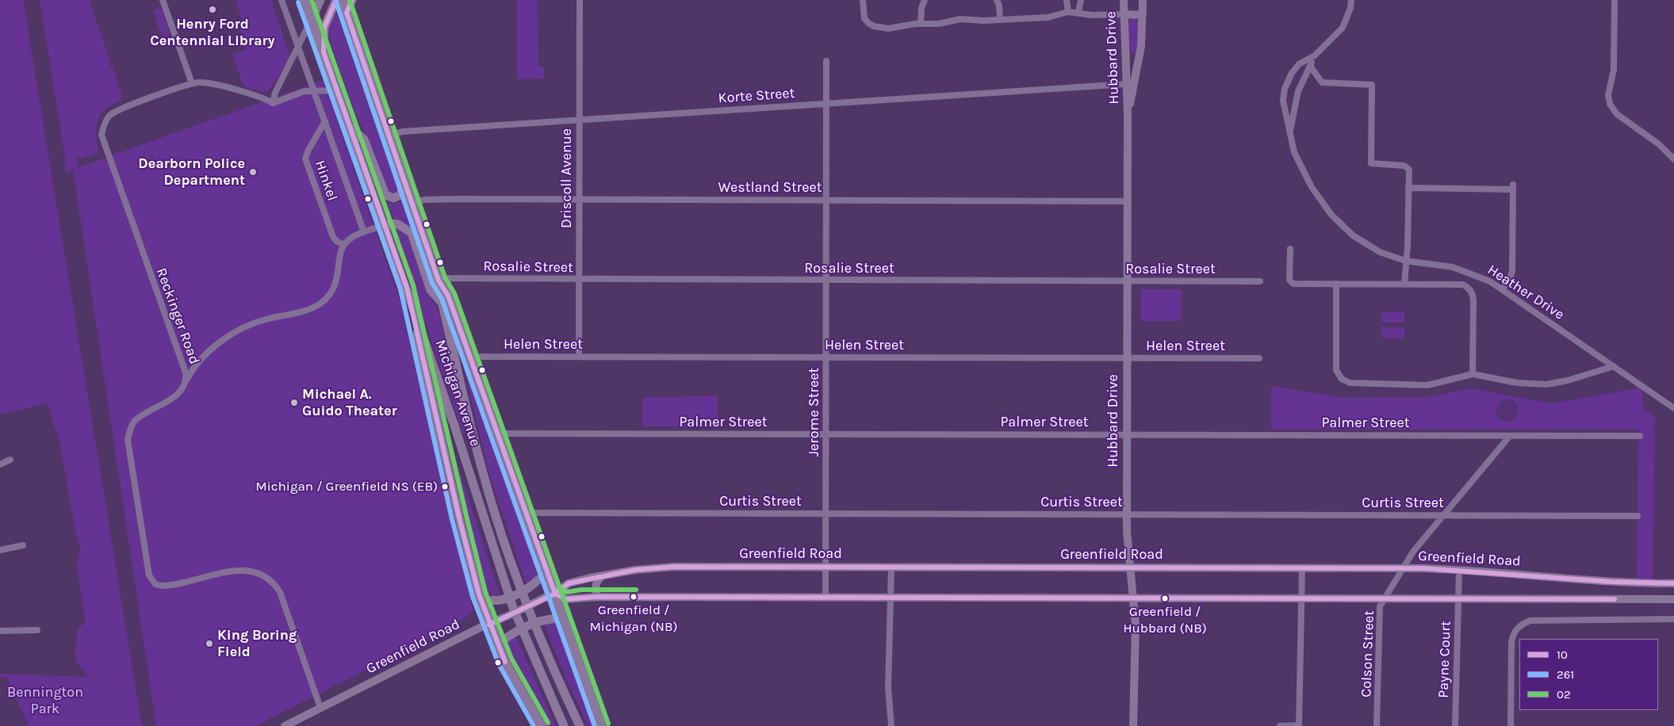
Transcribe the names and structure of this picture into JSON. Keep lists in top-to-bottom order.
{
  "streets": {
    "main road": ["Hubbard Drive", "Michigan Avenue", "Greenfield Road"],
    "street": [
      "Korte Street",
      "Driscoll Avenue",
      "Hinkel",
      "Westland Street",
      "Rosalie Street",
      "Heather Drive",
      "Reckinger Road",
      "Helen Street",
      "Jerome Street",
      "Palmer Street",
      "Curtis Street",
      "Colson Street",
      "Payne Court"
    ]
  },
  "crossings": [
    ["Hubbard Drive", "Korte Street"],
    ["Hubbard Drive", "Westland Street"],
    ["Hubbard Drive", "Rosalie Street"],
    ["Hubbard Drive", "Helen Street"],
    ["Hubbard Drive", "Palmer Street"],
    ["Hubbard Drive", "Curtis Street"],
    ["Hubbard Drive", "Greenfield Road"],
    ["Korte Street", "Driscoll Avenue"],
    ["Korte Street", "Michigan Avenue"],
    ["Korte Street", "Jerome Street"],
    ["Driscoll Avenue", "Westland Street"],
    ["Driscoll Avenue", "Rosalie Street"],
    ["Driscoll Avenue", "Helen Street"],
    ["Westland Street", "Michigan Avenue"],
    ["Westland Street", "Jerome Street"],
    ["Rosalie Street", "Michigan Avenue"],
    ["Rosalie Street", "Jerome Street"],
    ["Reckinger Road", "Greenfield Road"],
    ["Helen Street", "Jerome Street"],
    ["Jerome Street", "Palmer Street"],
    ["Jerome Street", "Curtis Street"],
    ["Jerome Street", "Greenfield Road"],
    ["Palmer Street", "Colson Street"],
    ["Curtis Street", "Colson Street"],
    ["Greenfield Road", "Colson Street"],
    ["Greenfield Road", "Payne Court"]
  ],
  "parks": ["Bennington Park"],
  "places": [
    "Henry Ford Centennial Library",
    "Dearborn Police Department",
    "Michael A. Guido Theater",
    "Michigan / Greenfield NS (EB)",
    "Greenfield / Michigan (NB)",
    "Greenfield / Hubbard (NB)",
    "King Boring Field"
  ],
  "lines": ["transit line 10", "transit line 02", "transit line 261"],
  "legend": ["10", "261", "02"]
}
